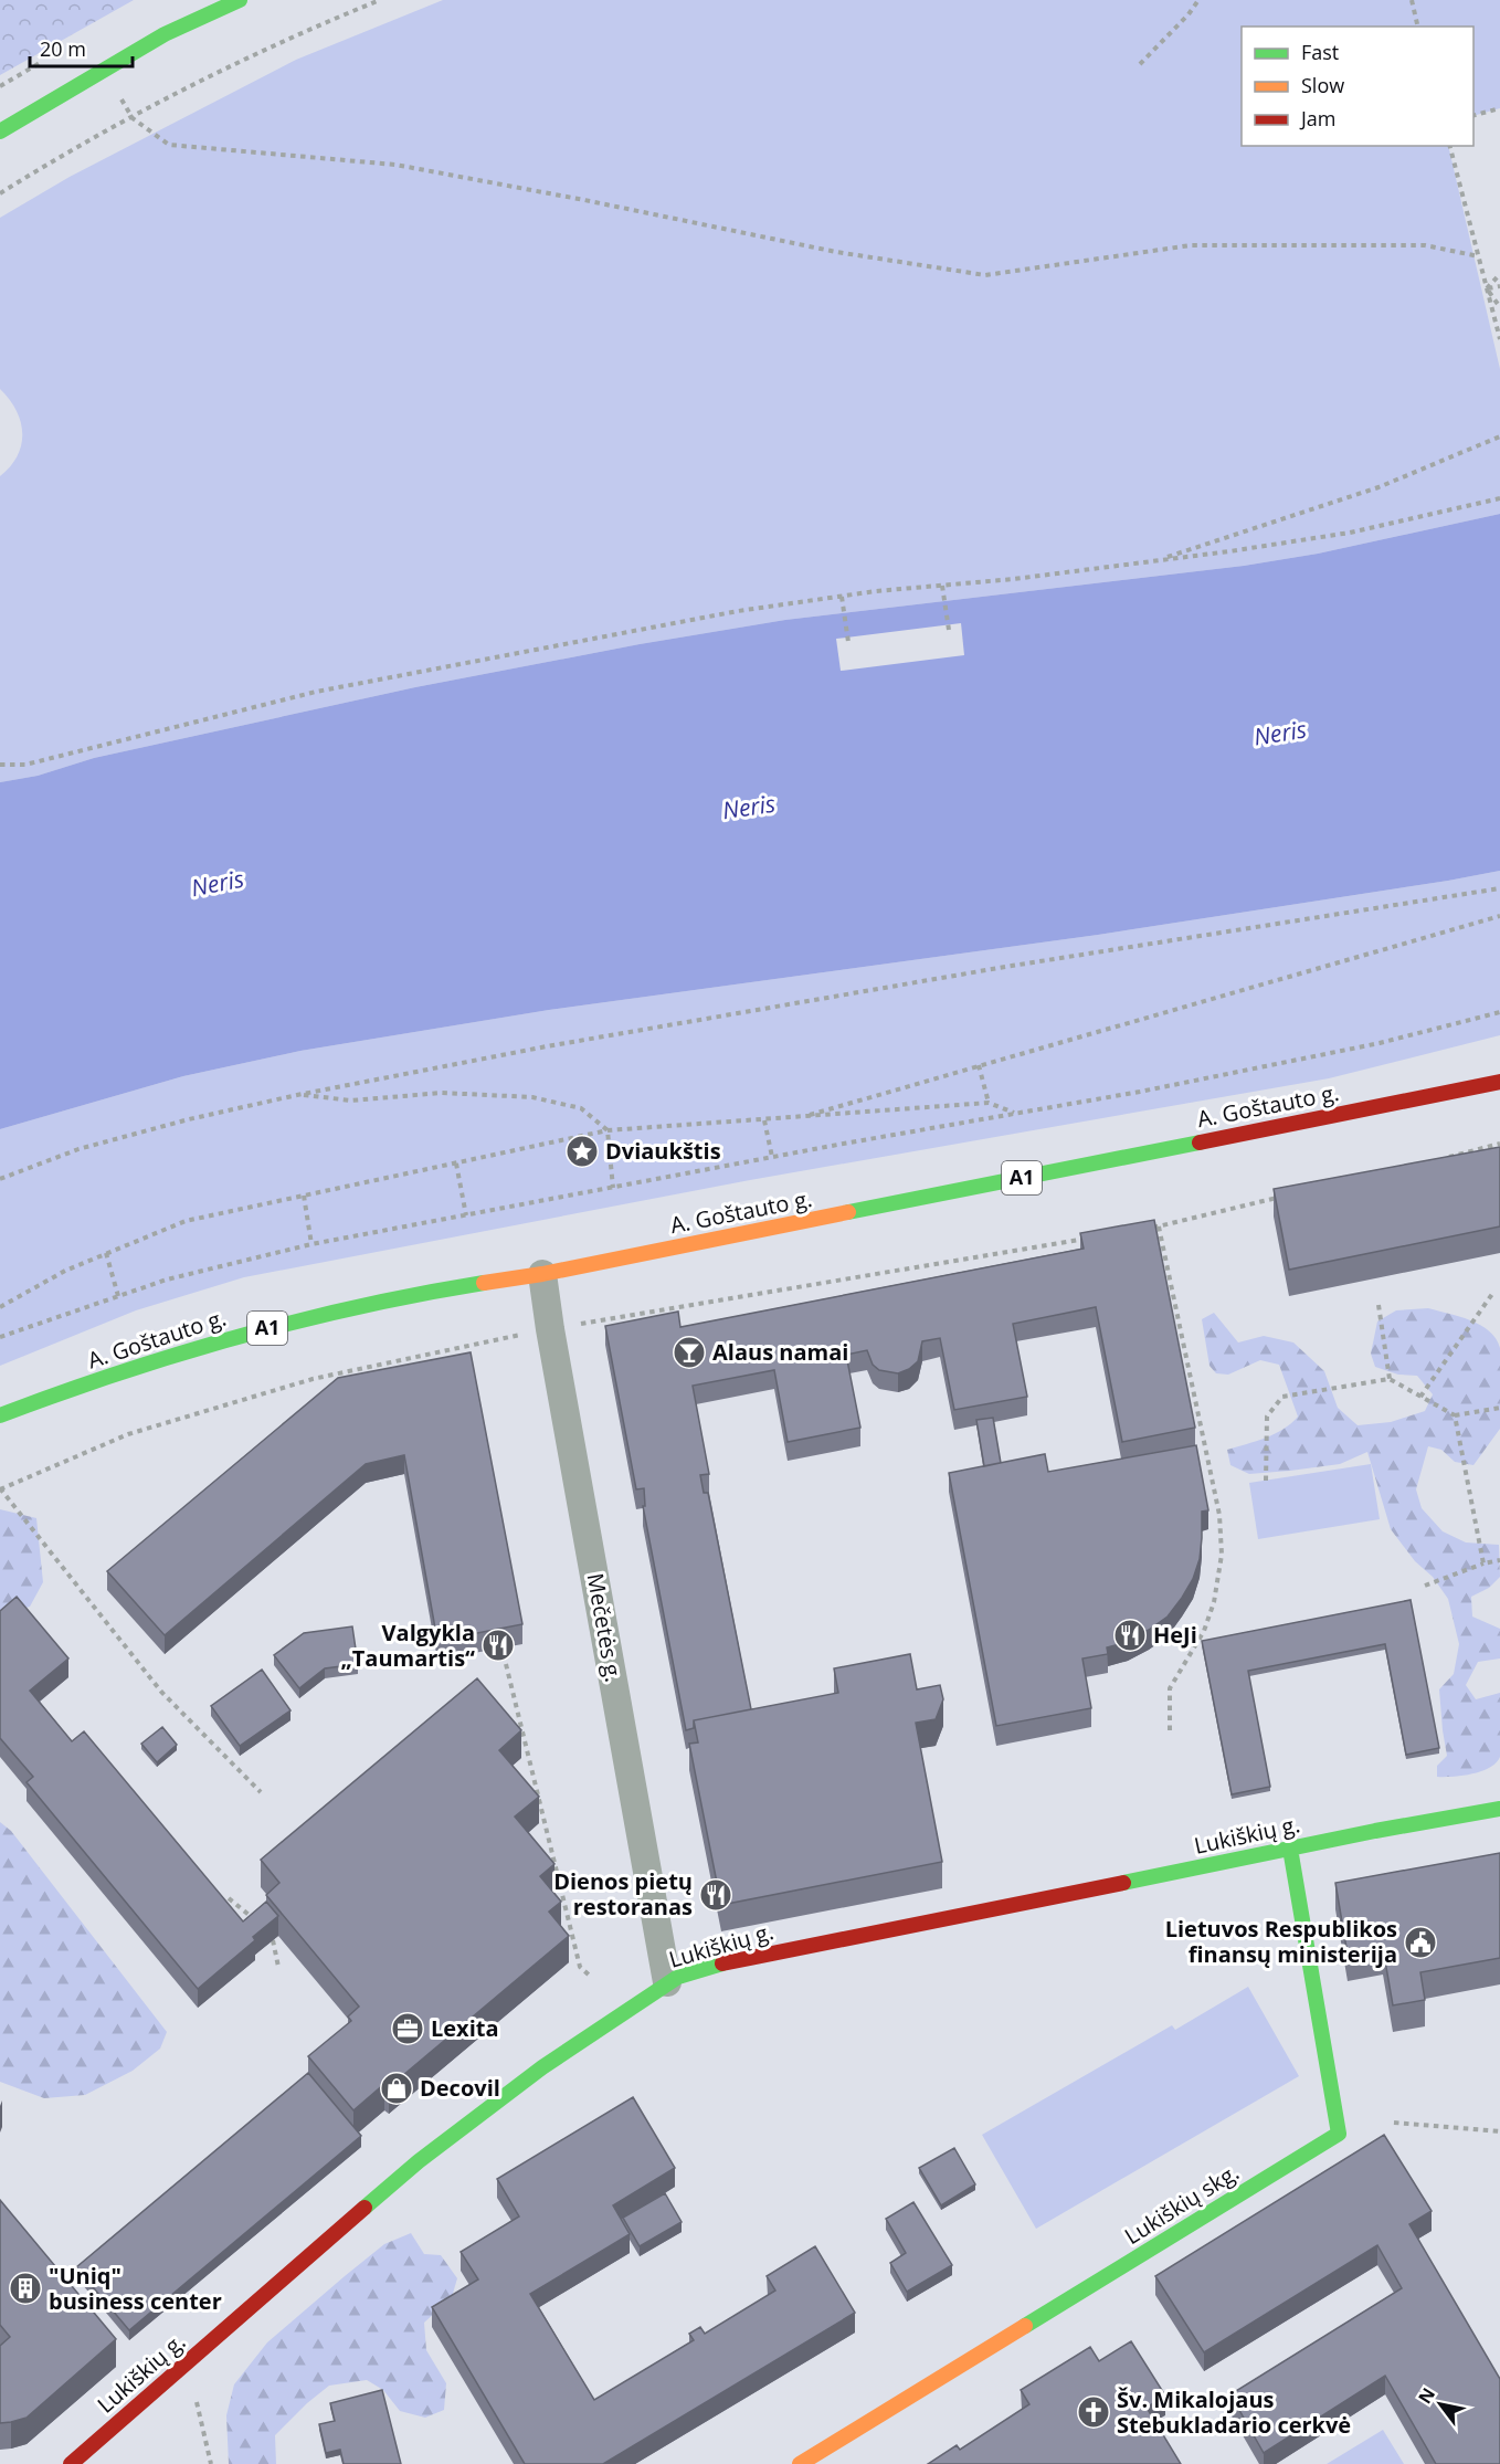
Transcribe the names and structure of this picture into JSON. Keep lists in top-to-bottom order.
{
  "streets": {
    "street": [
      "A. Goštauto g.",
      "A1",
      "Mečetės g.",
      "Lukiškių g.",
      "Lukiškių skg."
    ]
  },
  "crossings": [
    ["A. Goštauto g.", "Mečetės g."],
    ["Mečetės g.", "Lukiškių g."],
    ["Lukiškių g.", "Lukiškių skg."]
  ],
  "water": ["Neris"],
  "places": {
    "place": ["Dviaukštis"],
    "bar": ["Alaus namai"],
    "restaurant": ["HeJi", "Valgykla „Taumartis“", "Dienos pietų restoranas"],
    "public building": ["Lietuvos Respublikos finansų ministerija"],
    "office": ["Lexita"],
    "shop": ["Decovil"],
    "building": ["\"Uniq\" business center"],
    "church": ["Šv. Mikalojaus Stebukladario cerkvė"]
  },
  "legend": ["Fast", "Slow", "Jam"],
  "scale_bar": "20 m",
  "north": "top left"
}
